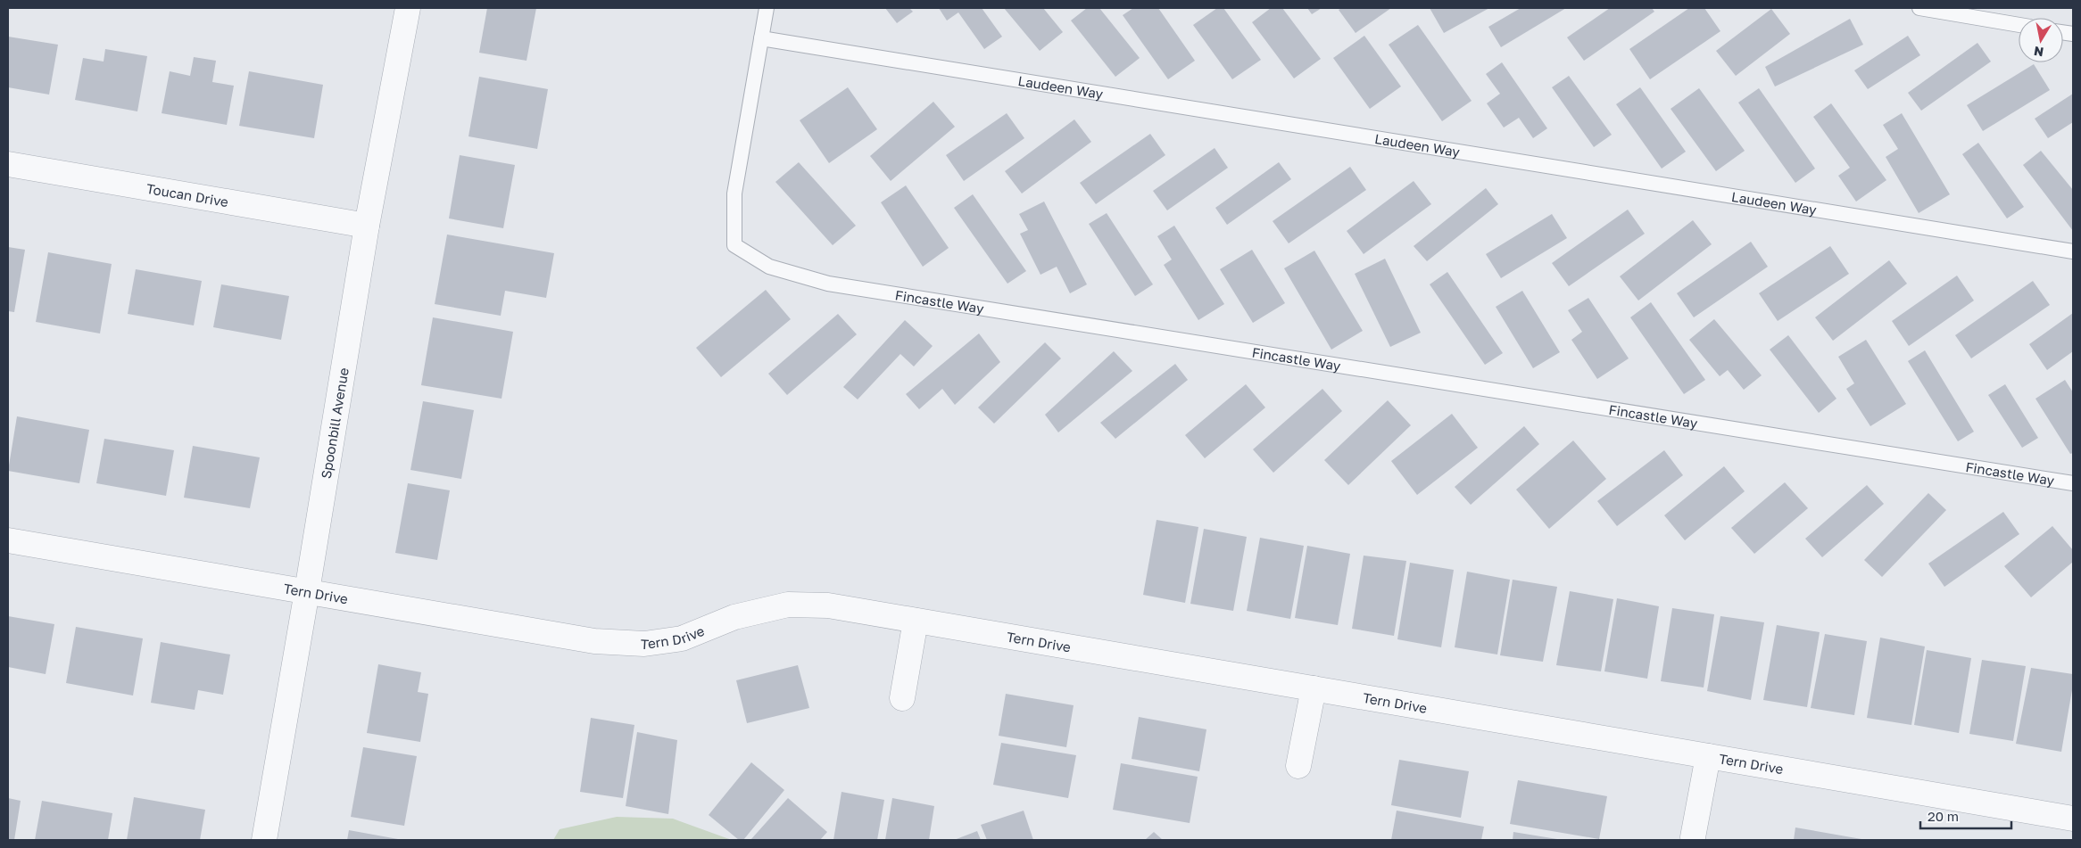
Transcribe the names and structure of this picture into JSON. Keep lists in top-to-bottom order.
{
  "streets": {
    "street": ["Toucan Drive", "Spoonbill Avenue", "Tern Drive"],
    "lane": ["Laudeen Way", "Fincastle Way"]
  },
  "crossings": [
    ["Laudeen Way", "Fincastle Way"],
    ["Toucan Drive", "Spoonbill Avenue"],
    ["Spoonbill Avenue", "Tern Drive"]
  ],
  "scale_bar": "20 m",
  "north": "bottom"
}
